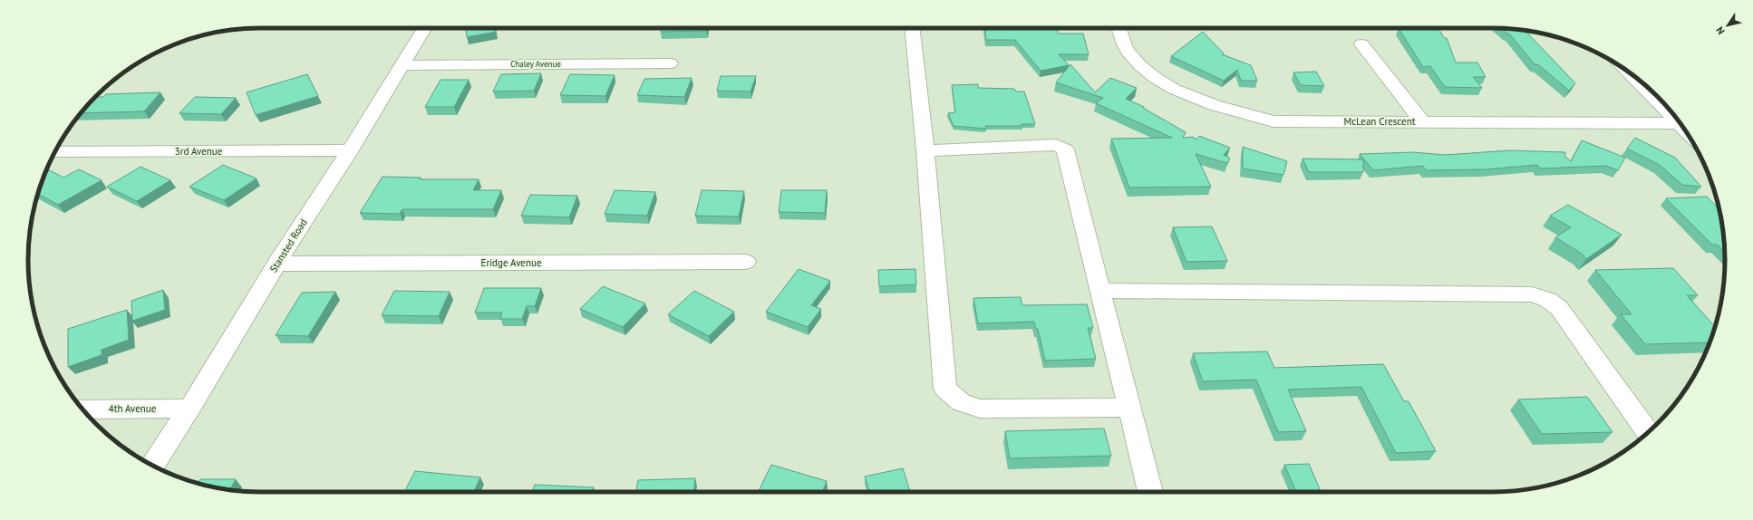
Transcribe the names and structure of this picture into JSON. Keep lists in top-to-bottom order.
{
  "streets": {
    "street": [
      "Chaley Avenue",
      "McLean Crescent",
      "3rd Avenue",
      "Stansted Road",
      "Eridge Avenue",
      "4th Avenue"
    ]
  },
  "crossings": [
    ["Chaley Avenue", "Stansted Road"],
    ["3rd Avenue", "Stansted Road"],
    ["Stansted Road", "Eridge Avenue"],
    ["Stansted Road", "4th Avenue"]
  ],
  "north": "bottom left"
}
